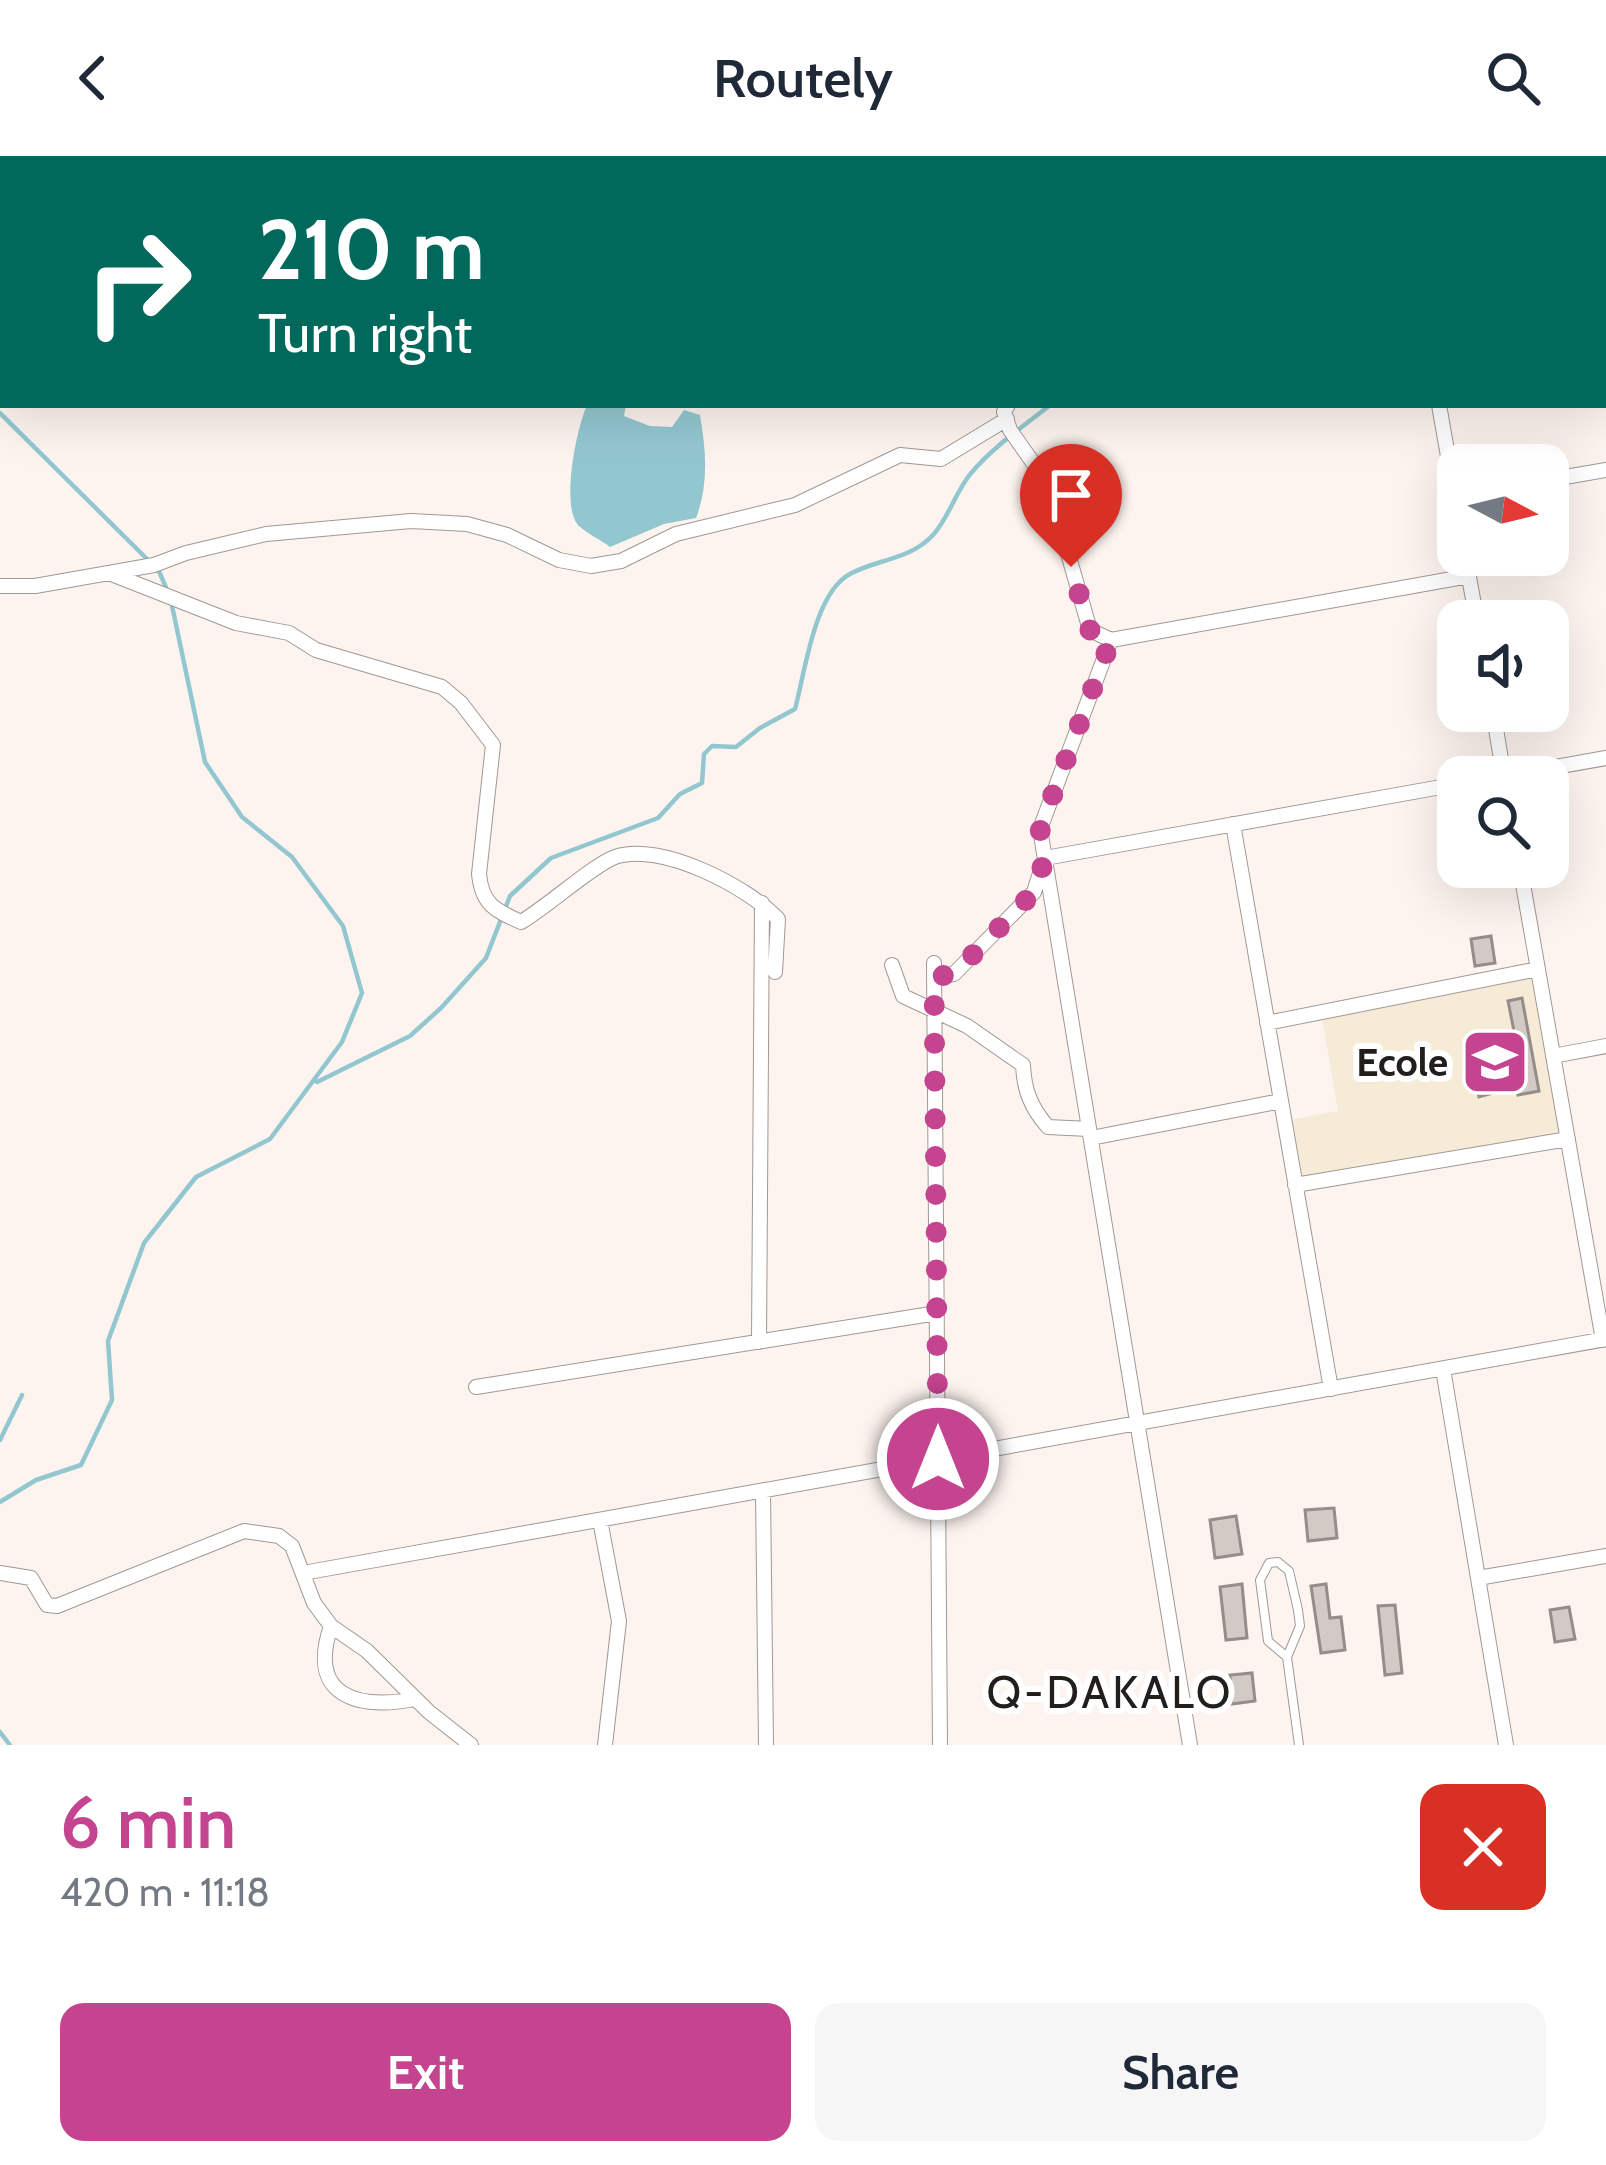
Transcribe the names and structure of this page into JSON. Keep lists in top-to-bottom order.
{
  "districts": ["Q-DAKALO"],
  "places": {
    "school or university": ["Ecole"]
  },
  "north": "right",
  "page": {
    "header": "Routely",
    "turn": ["210 m", "Turn right"],
    "heading": ["6 min", "420 m · 11:18"],
    "buttons": ["Exit", "Share"]
  }
}
